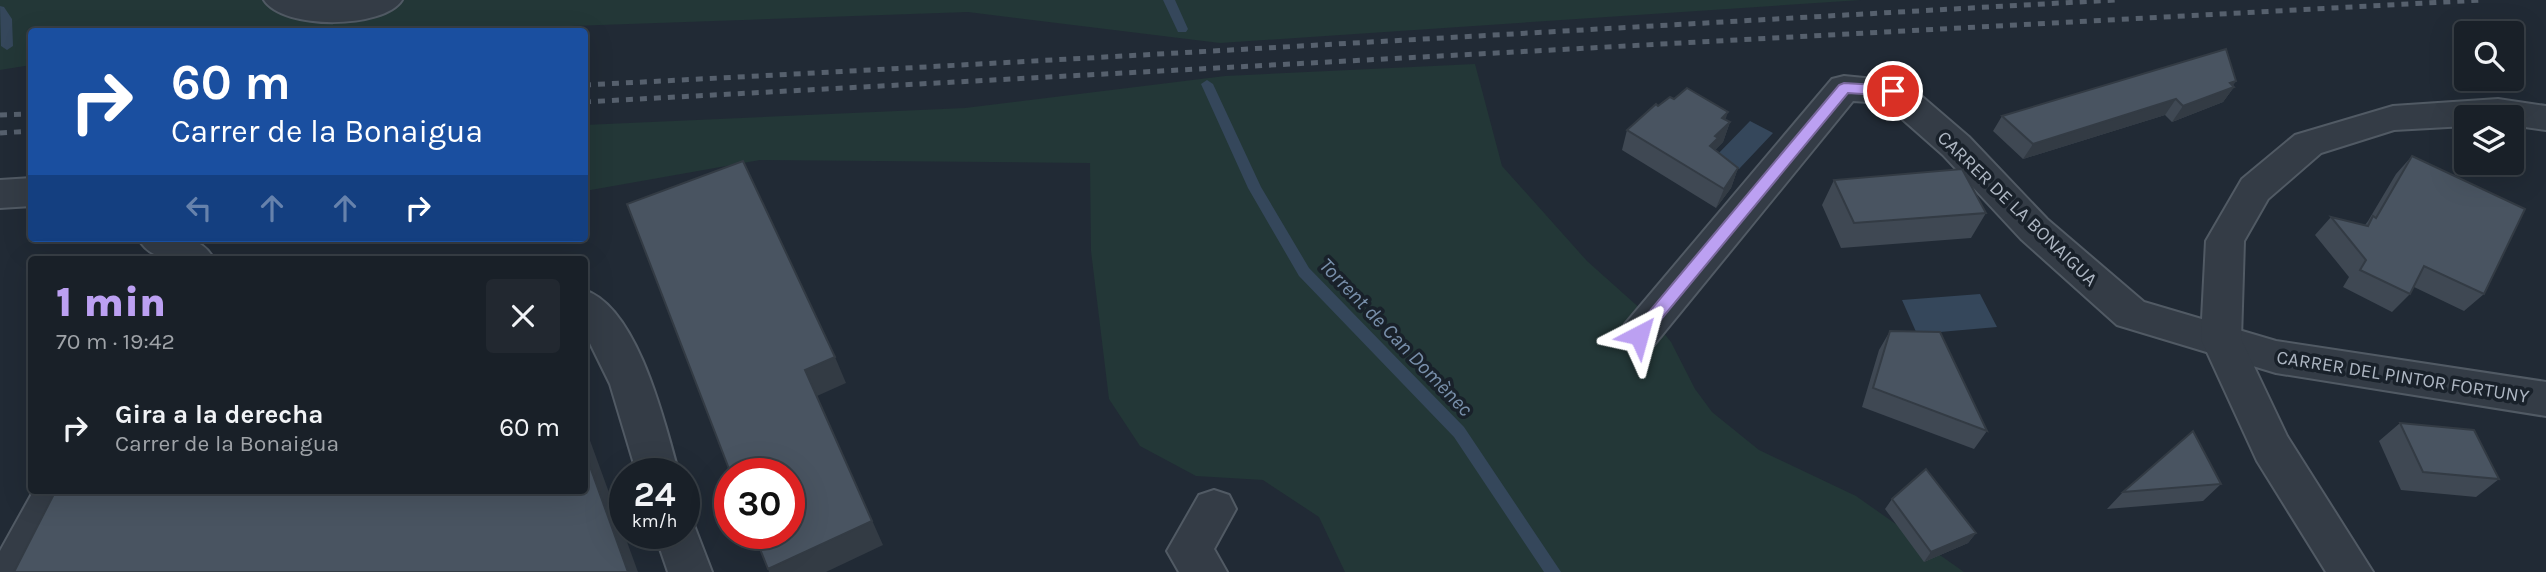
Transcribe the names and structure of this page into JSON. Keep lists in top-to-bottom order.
{
  "streets": {
    "street": ["CARRER DE LA BONAIGUA", "CARRER DEL PINTOR FORTUNY"]
  },
  "crossings": [
    ["CARRER DE LA BONAIGUA", "CARRER DEL PINTOR FORTUNY"]
  ],
  "water": ["Torrent de Can Domènec"],
  "page": {
    "turn": ["60 m", "Carrer de la Bonaigua"],
    "heading": ["1 min", "70 m · 19:42"],
    "list": [
      {
        "name": "Gira a la derecha",
        "note": "Carrer de la Bonaigua",
        "value": "60 m"
      }
    ],
    "speed": "24 km/h",
    "limit": "30"
  }
}
